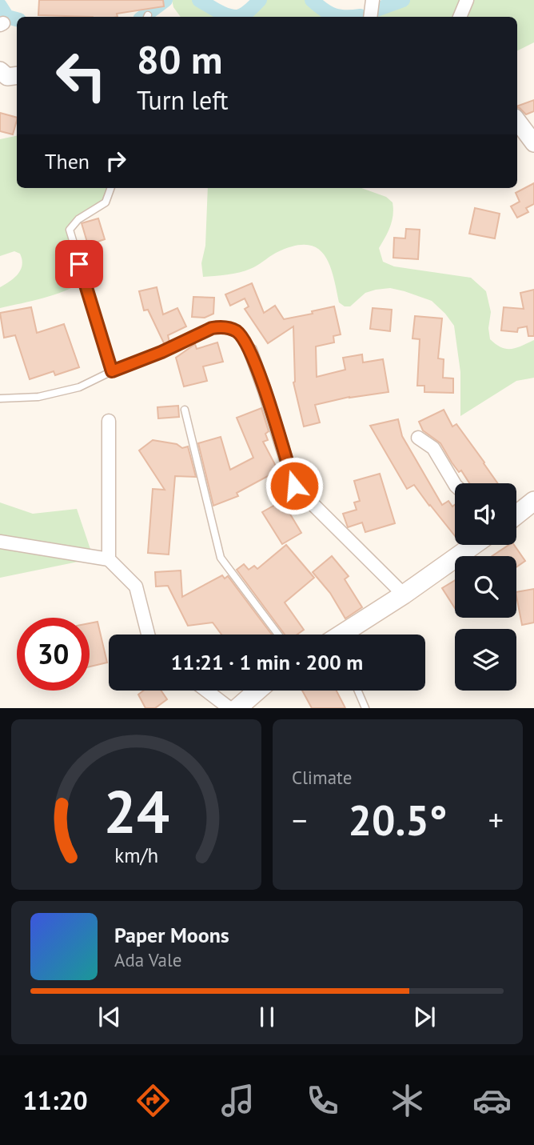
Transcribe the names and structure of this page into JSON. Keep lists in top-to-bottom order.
{
  "page": {
    "turn": ["80 m", "Turn left"],
    "then": "Then",
    "limit": "30",
    "trip": "11:21 · 1 min · 200 m",
    "tile": "Climate",
    "heat": ["−", "20.5°", "+"],
    "song": ["Paper Moons", "Ada Vale"],
    "tabs": "11:20",
    "gauge": ["24", "km/h"]
  }
}
